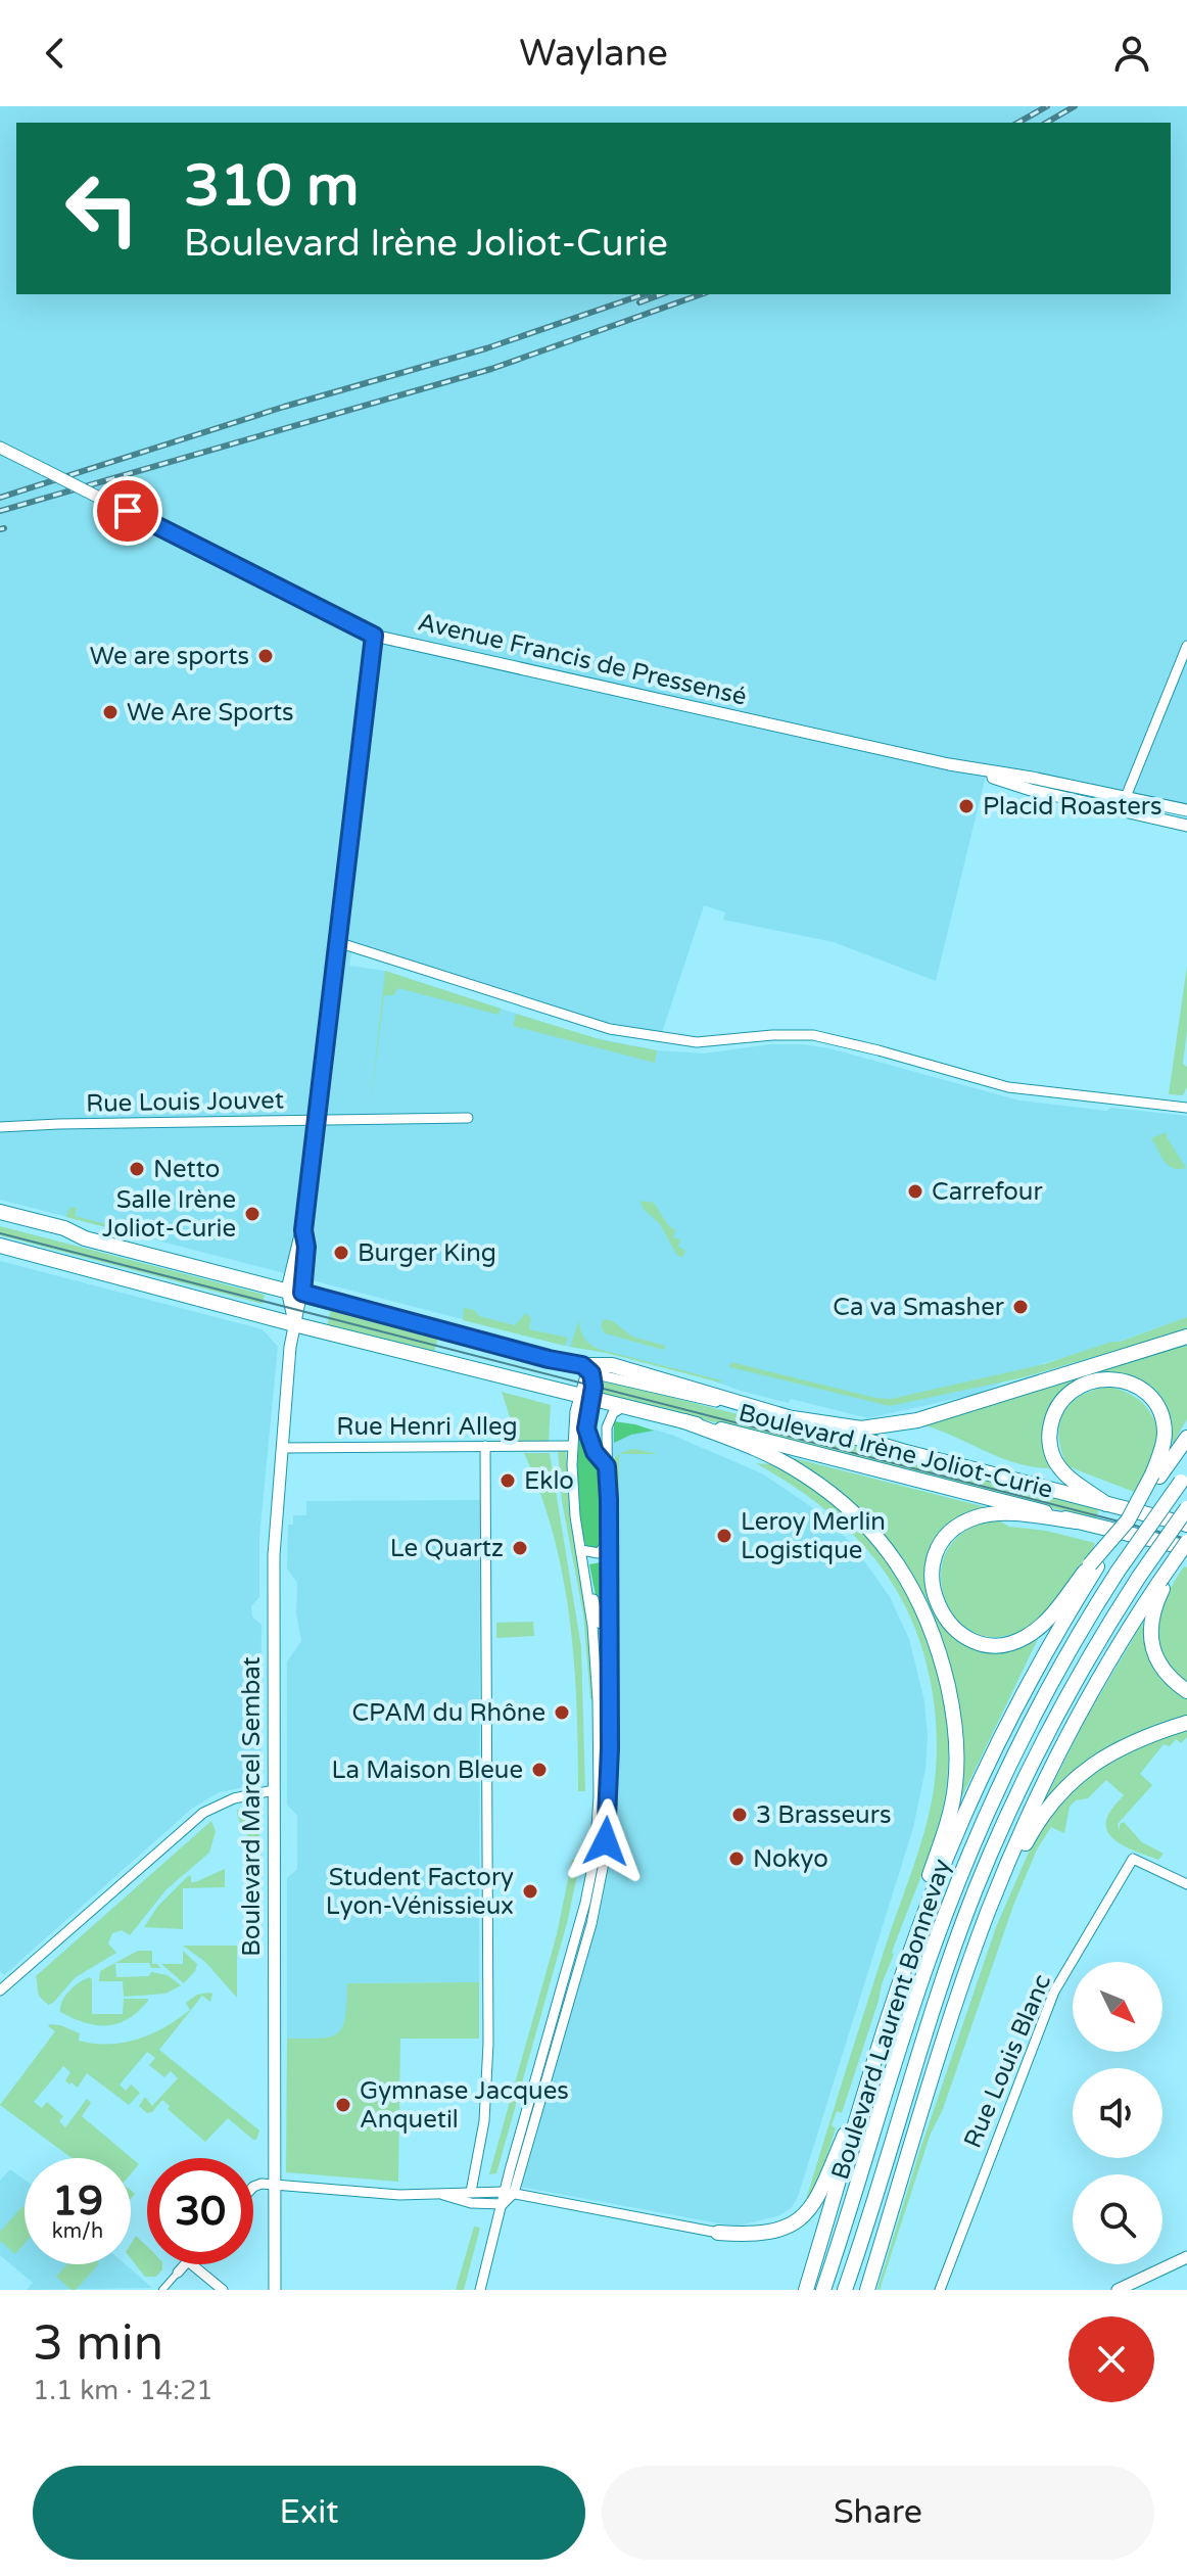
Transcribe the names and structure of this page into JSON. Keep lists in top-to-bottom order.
{
  "streets": {
    "main road": ["Boulevard Irène Joliot-Curie", "Boulevard Laurent Bonnevay"],
    "street": [
      "Avenue Francis de Pressensé",
      "Rue Louis Jouvet",
      "Rue Henri Alleg",
      "Boulevard Marcel Sembat",
      "Rue Louis Blanc"
    ]
  },
  "crossings": [
    ["Avenue Francis de Pressensé", "Boulevard Marcel Sembat"],
    ["Rue Louis Jouvet", "Boulevard Marcel Sembat"],
    ["Rue Henri Alleg", "Boulevard Marcel Sembat"],
    ["Boulevard Irène Joliot-Curie", "Boulevard Marcel Sembat"]
  ],
  "places": [
    "We are sports",
    "We Are Sports",
    "Placid Roasters",
    "Netto",
    "Carrefour",
    "Salle Irène Joliot-Curie",
    "Burger King",
    "Ca va Smasher",
    "Eklo",
    "Leroy Merlin Logistique",
    "Le Quartz",
    "CPAM du Rhône",
    "La Maison Bleue",
    "3 Brasseurs",
    "Nokyo",
    "Student Factory Lyon-Vénissieux",
    "Gymnase Jacques Anquetil"
  ],
  "north": "bottom right",
  "page": {
    "header": "Waylane",
    "turn": ["310 m", "Boulevard Irène Joliot-Curie"],
    "speed": "19 km/h",
    "limit": "30",
    "heading": ["3 min", "1.1 km · 14:21"],
    "buttons": ["Exit", "Share"]
  }
}
